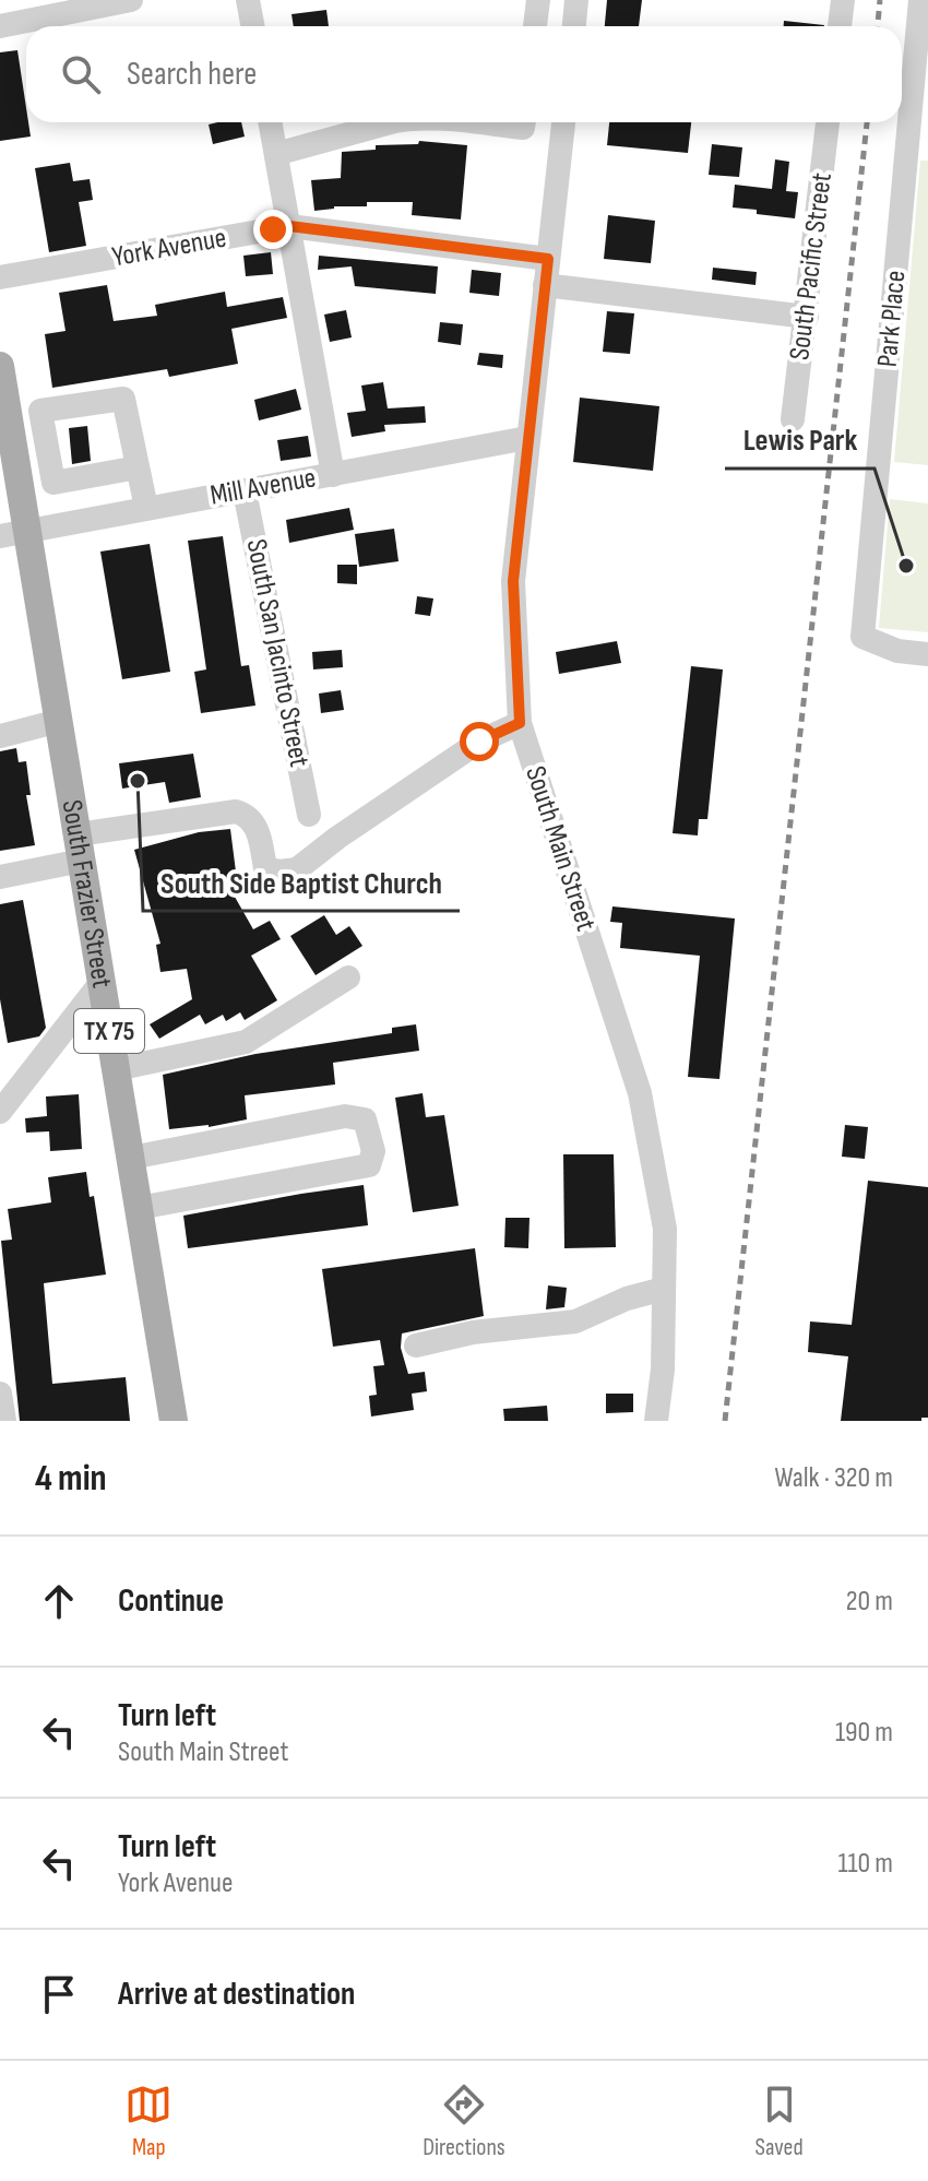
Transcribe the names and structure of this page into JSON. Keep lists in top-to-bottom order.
{
  "streets": {
    "main road": ["South Frazier Street", "TX 75"],
    "street": [
      "York Avenue",
      "South Pacific Street",
      "Park Place",
      "Mill Avenue",
      "South San Jacinto Street",
      "South Main Street"
    ]
  },
  "crossings": [
    ["York Avenue", "South Main Street"],
    ["Mill Avenue", "South San Jacinto Street"],
    ["Mill Avenue", "South Main Street"],
    ["Mill Avenue", "South Frazier Street"]
  ],
  "places": ["Lewis Park", "South Side Baptist Church"],
  "page": {
    "search": "Search here",
    "heading": ["4 min", "Walk · 320 m"],
    "list": [
      ["Continue", "20 m"],
      ["Turn left", "South Main Street", "190 m"],
      ["Turn left", "York Avenue", "110 m"],
      "Arrive at destination"
    ],
    "nav": ["Map", "Directions", "Saved"]
  }
}
